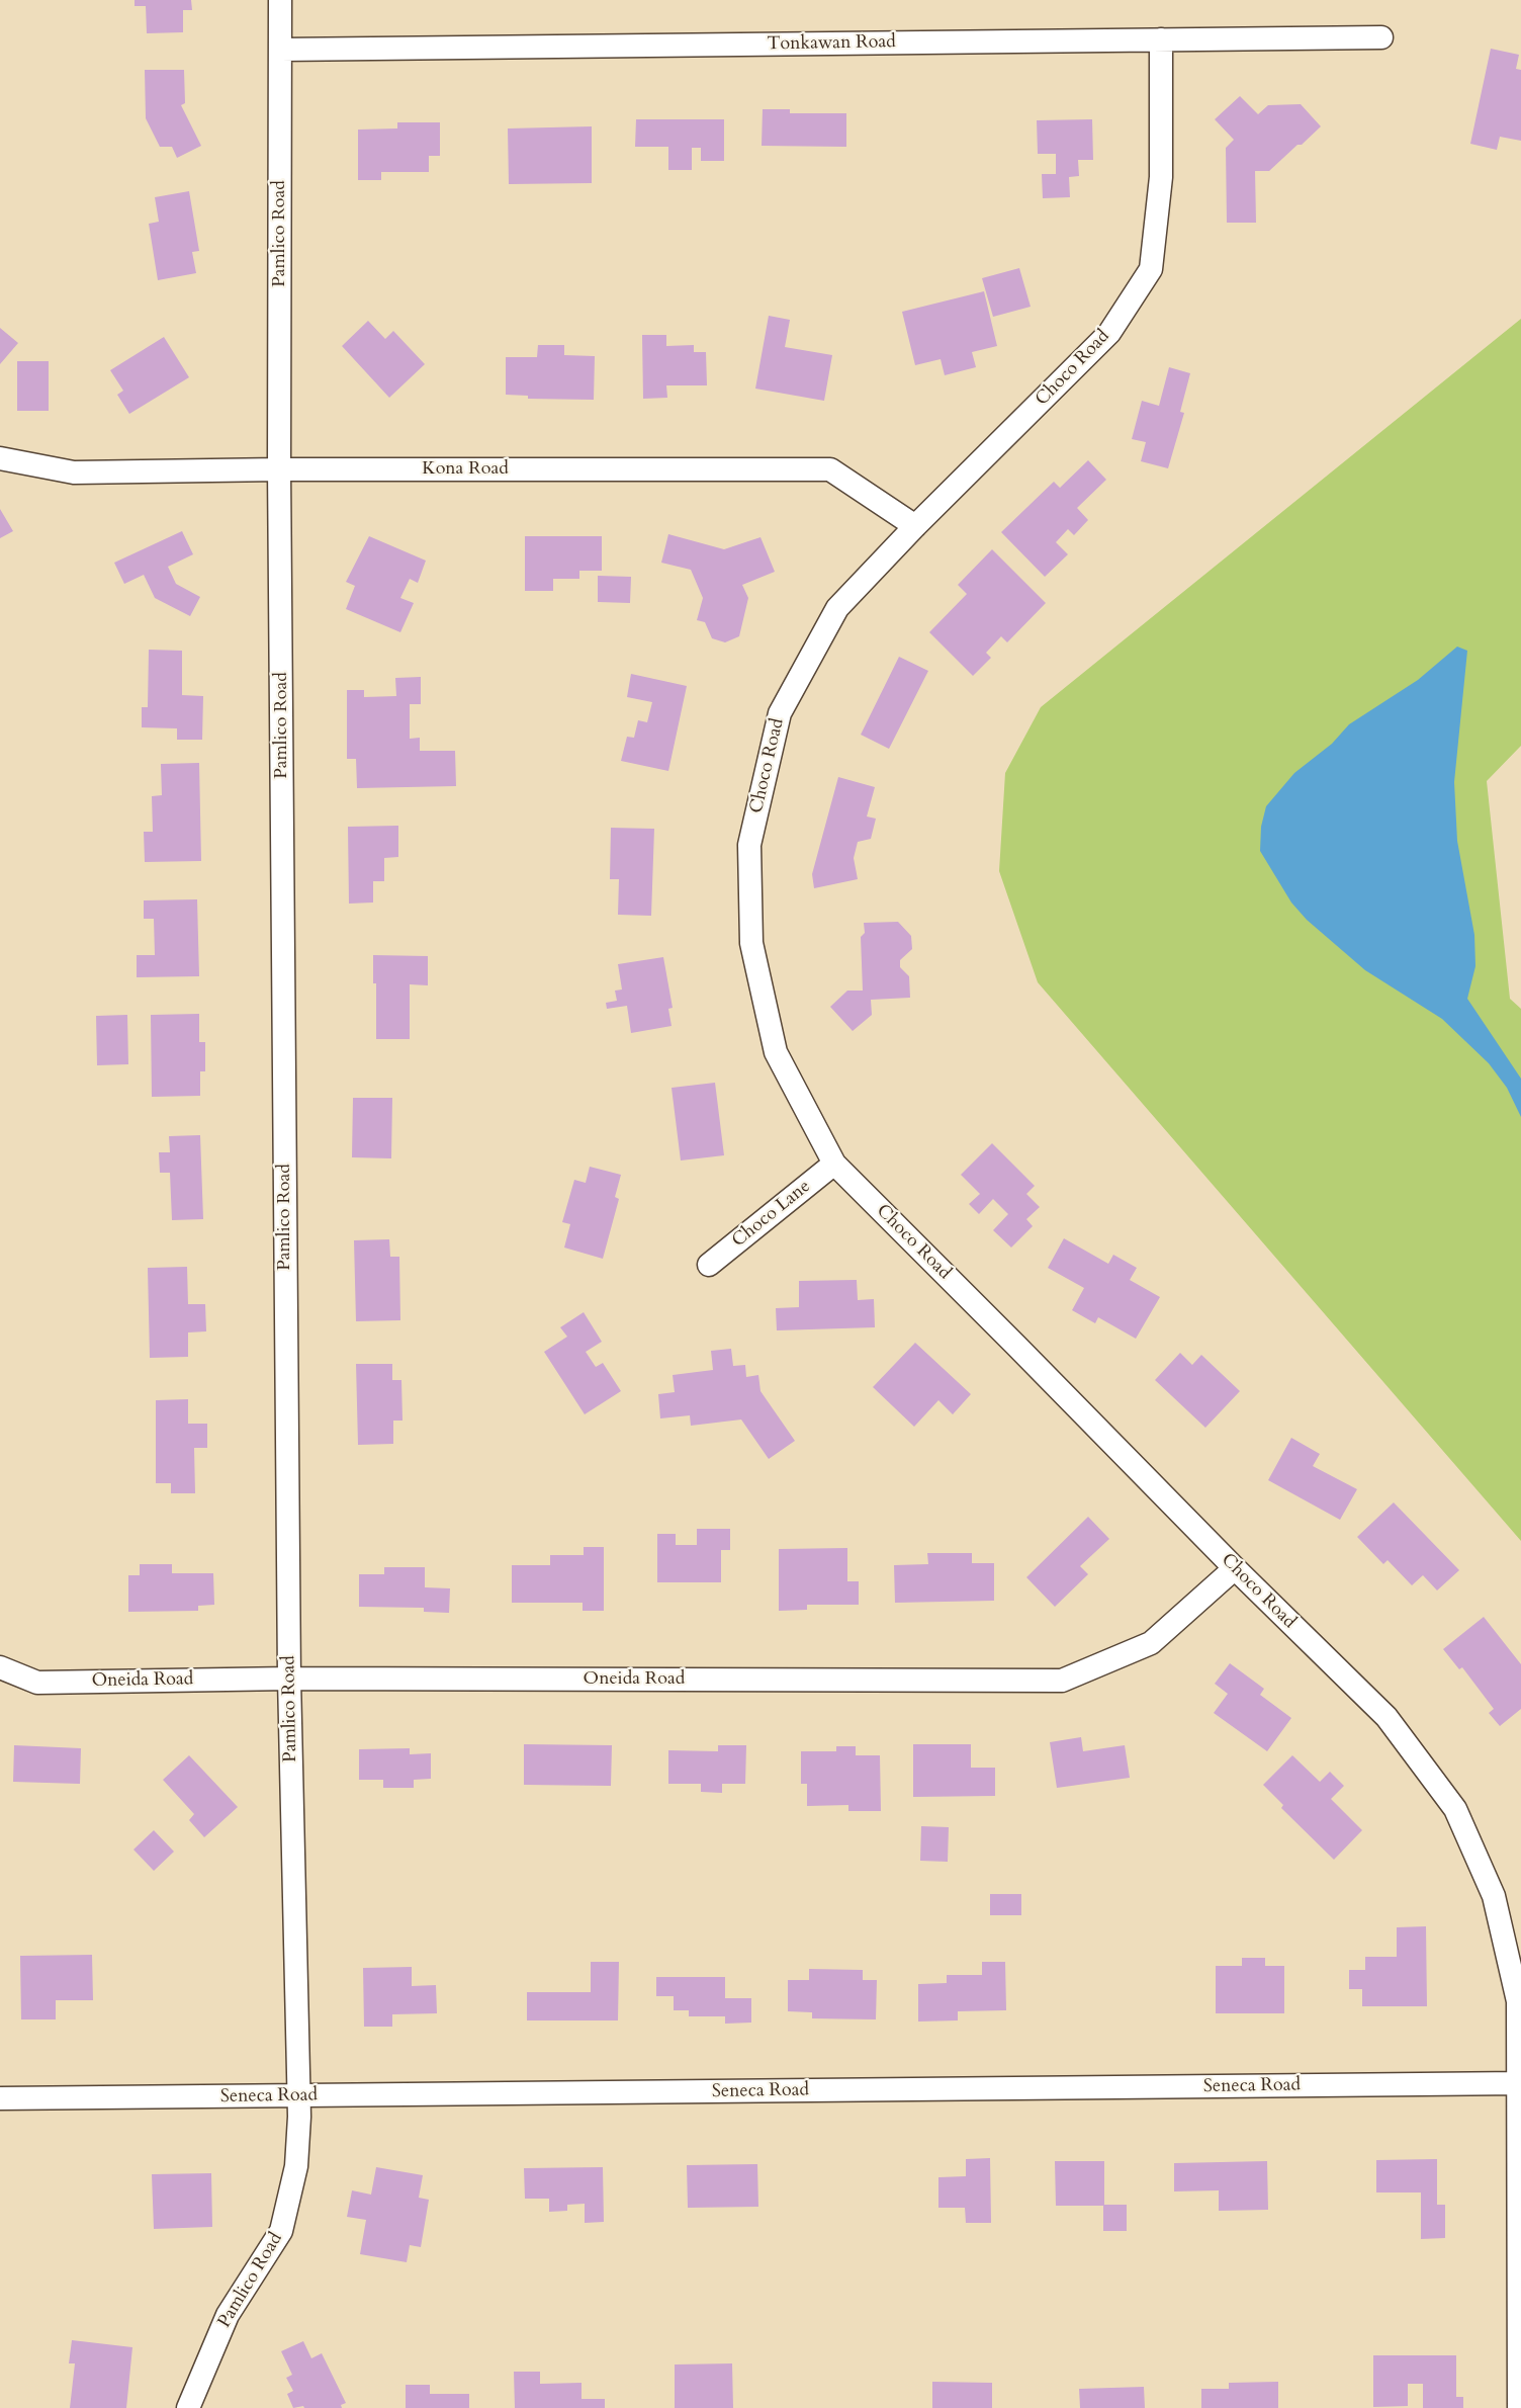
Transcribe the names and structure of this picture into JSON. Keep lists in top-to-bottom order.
{
  "streets": {
    "street": [
      "Tonkawan Road",
      "Pamlico Road",
      "Choco Road",
      "Kona Road",
      "Choco Lane",
      "Oneida Road",
      "Seneca Road"
    ]
  },
  "crossings": [
    ["Tonkawan Road", "Pamlico Road"],
    ["Tonkawan Road", "Choco Road"],
    ["Pamlico Road", "Kona Road"],
    ["Pamlico Road", "Oneida Road"],
    ["Pamlico Road", "Seneca Road"],
    ["Choco Road", "Kona Road"],
    ["Choco Road", "Choco Lane"],
    ["Choco Road", "Oneida Road"],
    ["Choco Road", "Seneca Road"]
  ]
}
